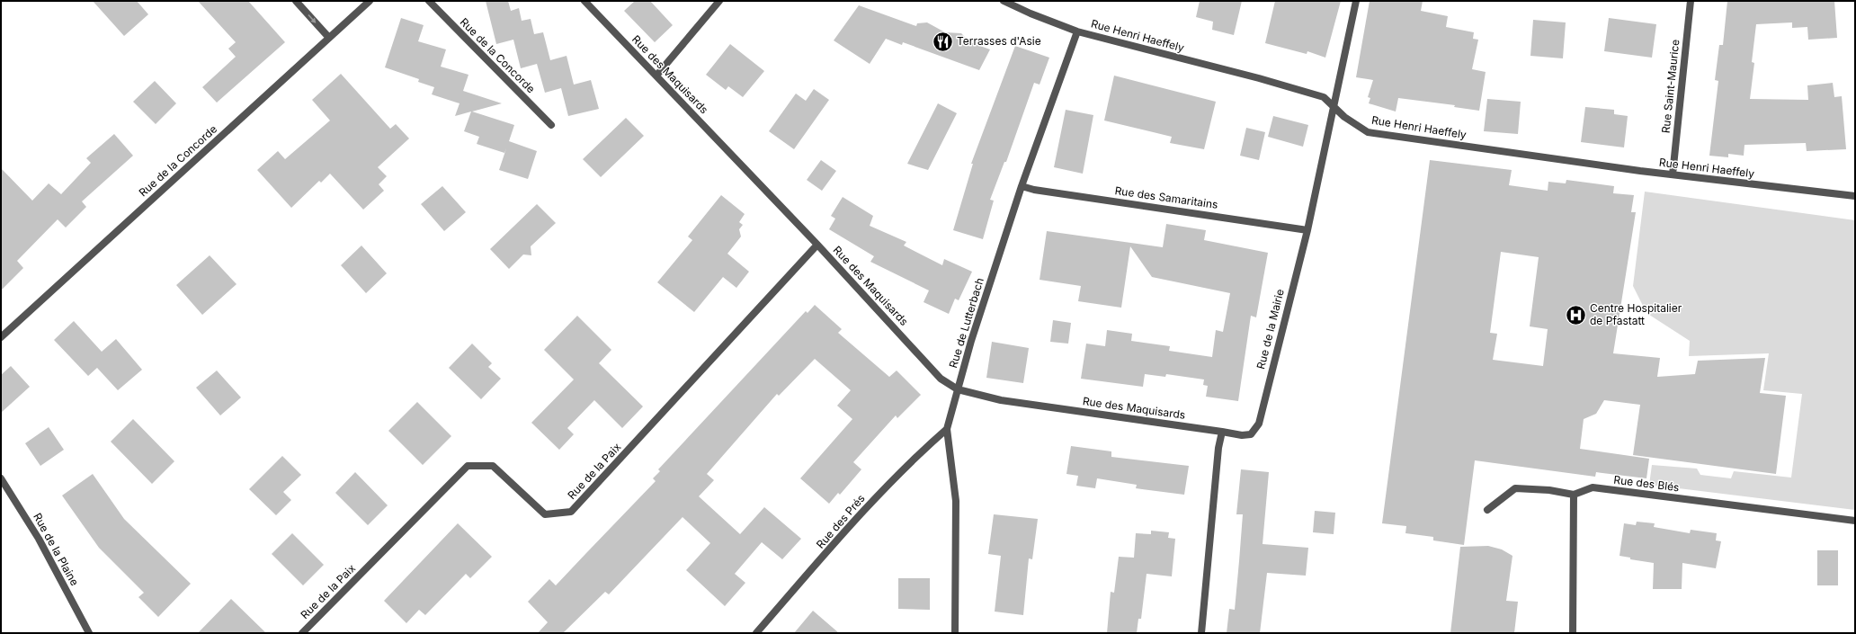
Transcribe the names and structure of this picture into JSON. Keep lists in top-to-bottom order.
{
  "streets": {
    "street": [
      "Rue Henri Haeffely",
      "Rue de la Concorde",
      "Rue des Maquisards",
      "Rue Saint-Maurice",
      "Rue des Samaritains",
      "Rue de Lutterbach",
      "Rue de la Mairie",
      "Rue de la Paix",
      "Rue des Blés",
      "Rue des Prés",
      "Rue de la Plaine"
    ]
  },
  "crossings": [
    ["Rue Henri Haeffely", "Rue Saint-Maurice"],
    ["Rue Henri Haeffely", "Rue de Lutterbach"],
    ["Rue Henri Haeffely", "Rue de la Mairie"],
    ["Rue des Maquisards", "Rue de Lutterbach"],
    ["Rue des Maquisards", "Rue de la Mairie"],
    ["Rue des Maquisards", "Rue de la Paix"],
    ["Rue des Samaritains", "Rue de Lutterbach"],
    ["Rue des Samaritains", "Rue de la Mairie"],
    ["Rue de Lutterbach", "Rue des Prés"]
  ],
  "places": {
    "restaurant": ["Terrasses d'Asie"],
    "hospital": ["Centre Hospitalier de Pfastatt"]
  }
}
